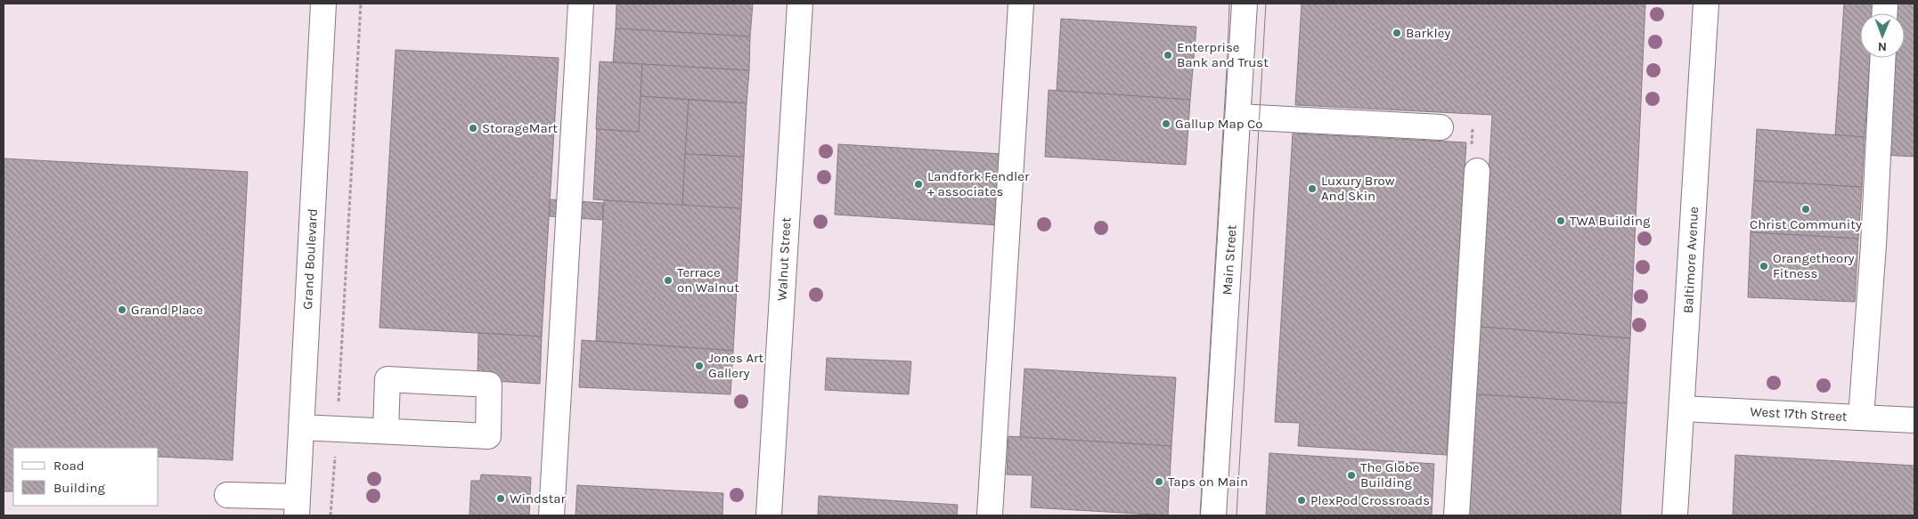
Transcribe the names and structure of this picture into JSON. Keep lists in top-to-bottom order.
{
  "streets": {
    "street": [
      "Grand Boulevard",
      "Walnut Street",
      "Main Street",
      "Baltimore Avenue",
      "West 17th Street"
    ]
  },
  "crossings": [
    ["Baltimore Avenue", "West 17th Street"]
  ],
  "places": [
    "Barkley",
    "Enterprise Bank and Trust",
    "Gallup Map Co",
    "StorageMart",
    "Landfork Fendler + associates",
    "Luxury Brow And Skin",
    "Christ Community",
    "TWA Building",
    "Orangetheory Fitness",
    "Terrace on Walnut",
    "Grand Place",
    "Jones Art Gallery",
    "The Globe Building",
    "Taps on Main",
    "Windstar",
    "PlexPod Crossroads"
  ],
  "legend": ["Road", "Building"],
  "north": "bottom"
}
